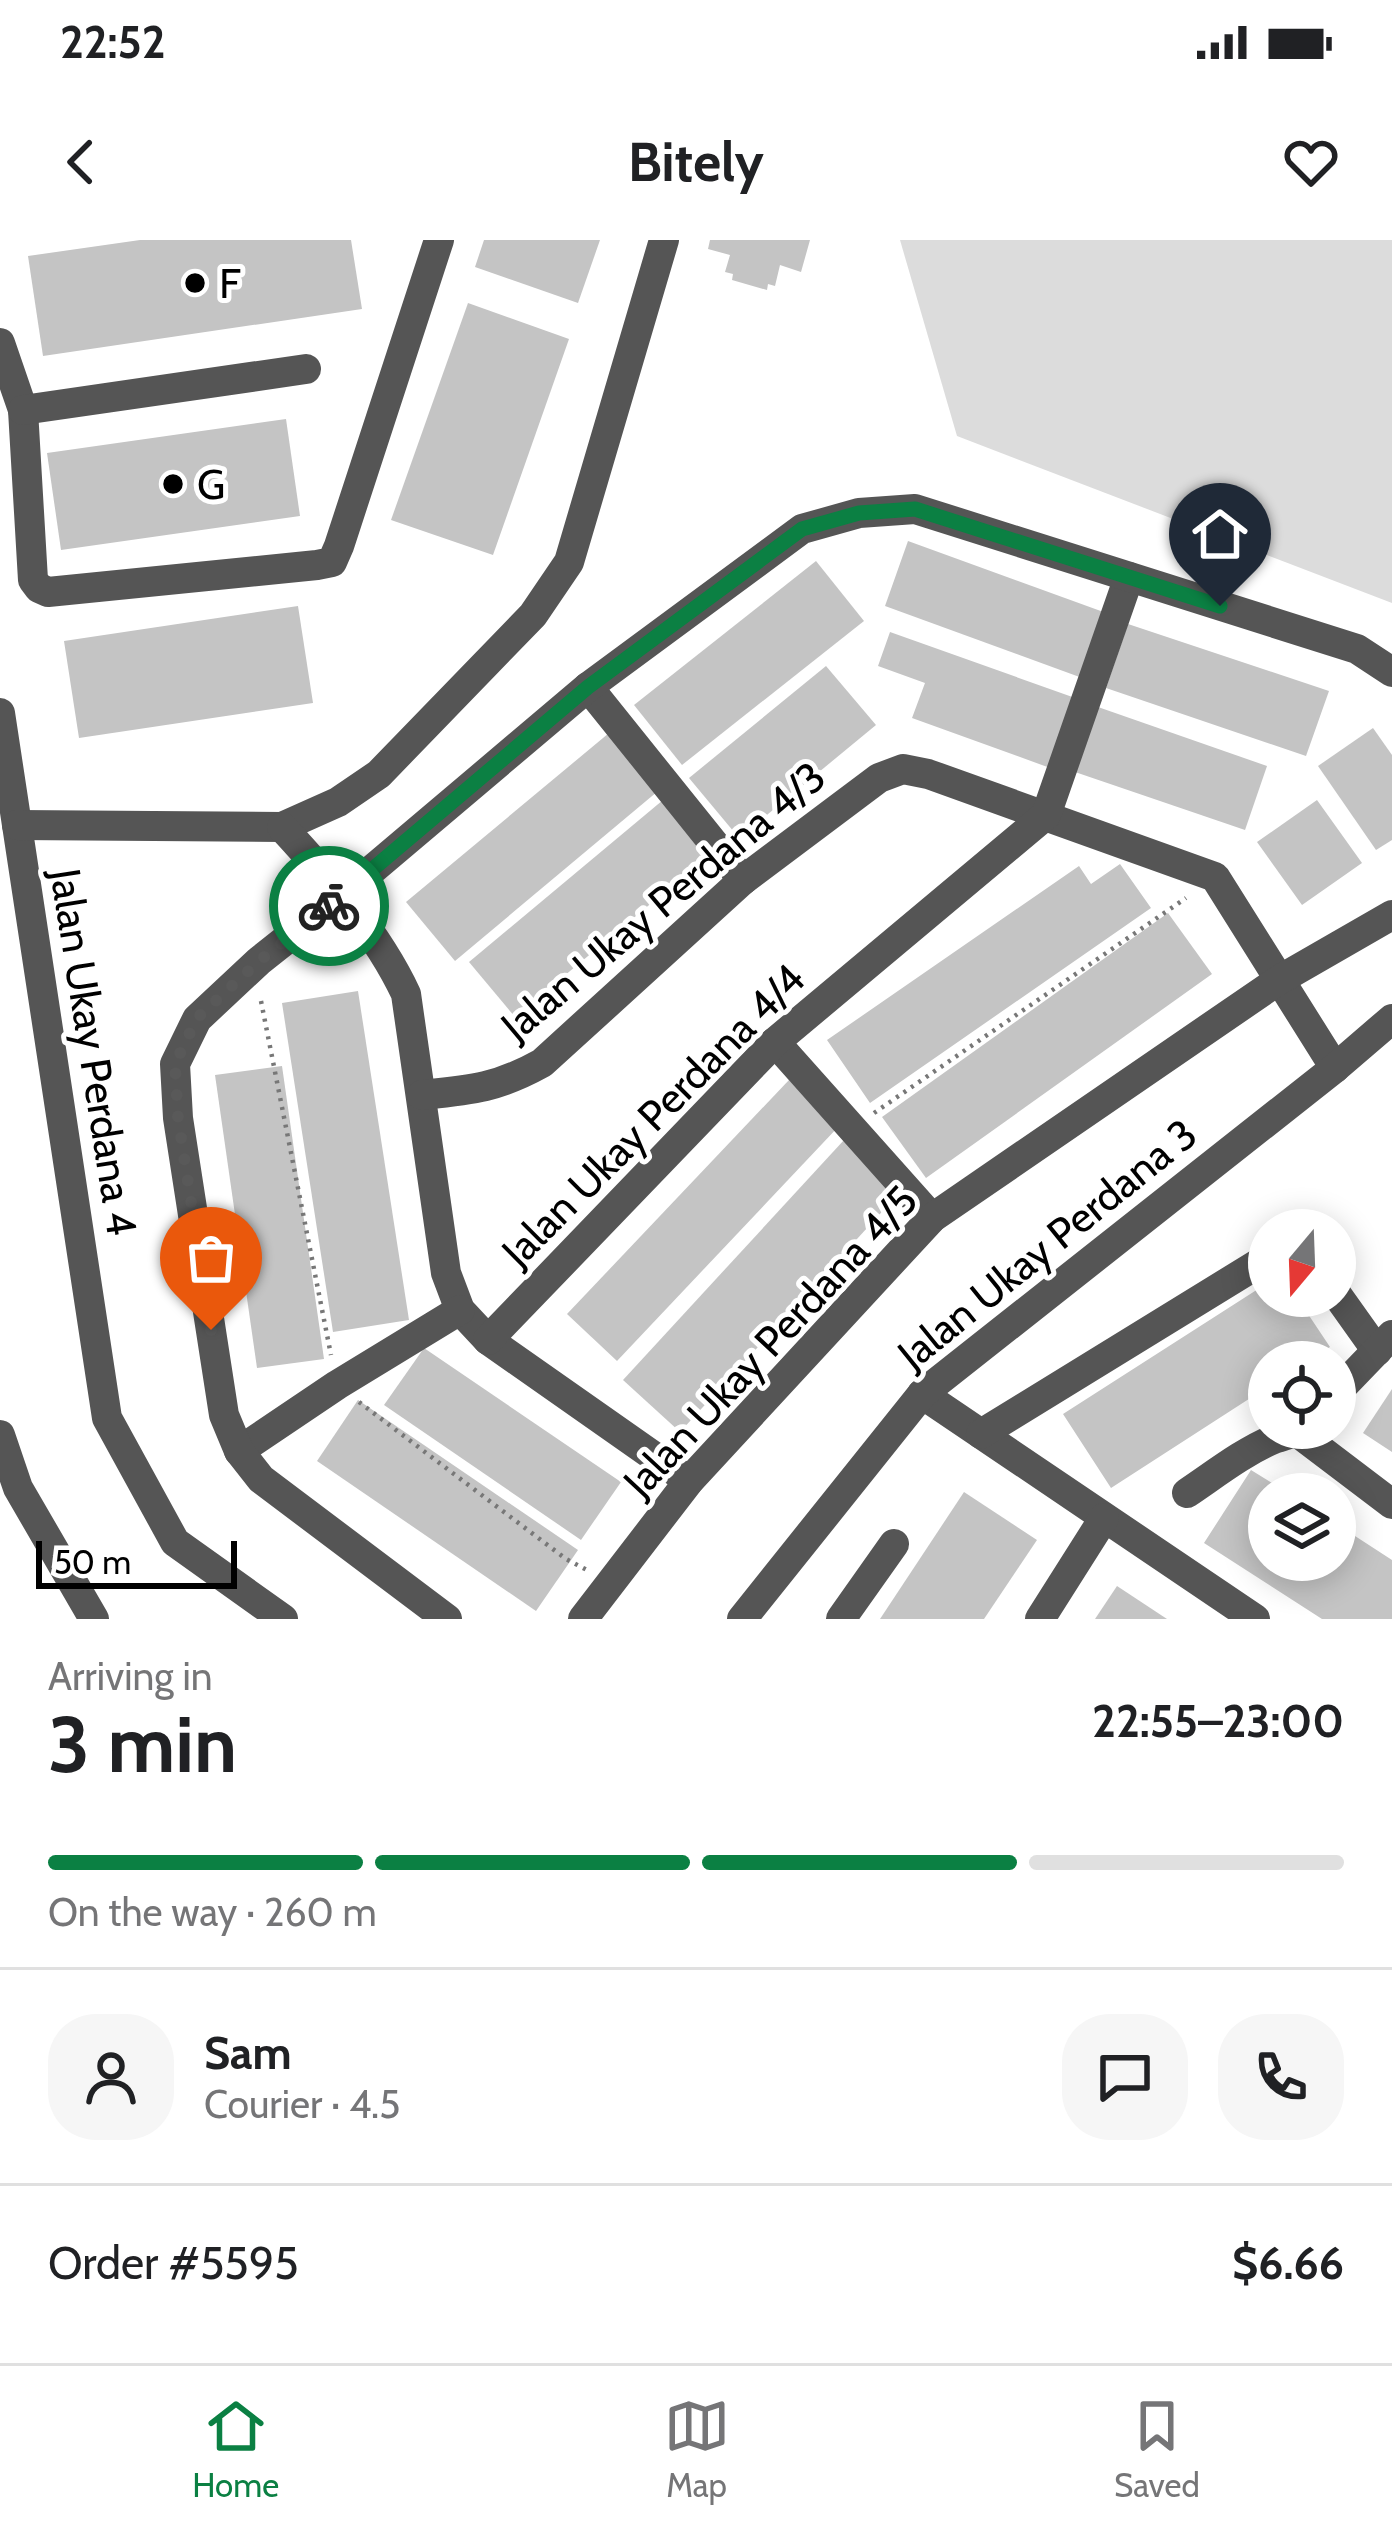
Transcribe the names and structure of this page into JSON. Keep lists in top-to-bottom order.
{
  "streets": {
    "street": [
      "Jalan Ukay Perdana 4/3",
      "Jalan Ukay Perdana 4",
      "Jalan Ukay Perdana 4/4",
      "Jalan Ukay Perdana 3",
      "Jalan Ukay Perdana 4/5"
    ]
  },
  "crossings": [
    ["Jalan Ukay Perdana 4/3", "Jalan Ukay Perdana 4/4"]
  ],
  "places": ["F", "G"],
  "scale_bar": "50 m",
  "north": "bottom",
  "page": {
    "status": "22:52",
    "header": "Bitely",
    "scale": "50 m",
    "heading": ["3 min", "Arriving in", "22:55–23:00"],
    "panel": [
      "Sam",
      "Courier · 4.5",
      "Order #5595",
      "$6.66"
    ],
    "bar": "On the way · 260 m",
    "tabs": ["Home", "Map", "Saved"]
  }
}
